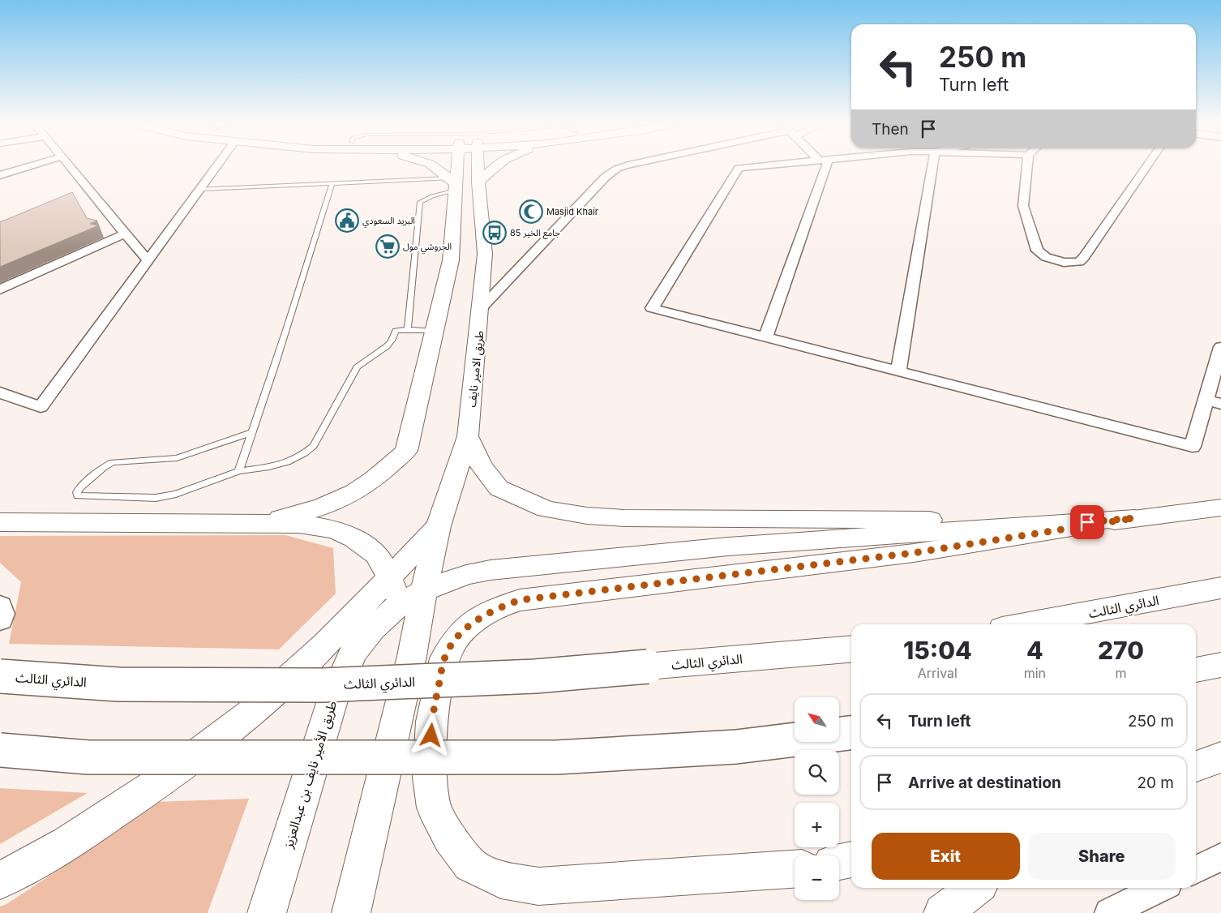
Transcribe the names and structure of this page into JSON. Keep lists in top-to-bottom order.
{
  "streets": {
    "main road": ["طريق الامير نايف", "الدائري الثالث", "طريق الأمير نايف بن عبدالعزيز"]
  },
  "crossings": [
    ["طريق الامير نايف", "طريق الأمير نايف بن عبدالعزيز"]
  ],
  "places": {
    "mosque": ["Masjid Khair"],
    "public building": ["البريد السعودي"],
    "bus stop": ["جامع الخير 85"],
    "supermarket": ["الجروشي مول"]
  },
  "north": "top left",
  "page": {
    "turn": ["250 m", "Turn left"],
    "then": "Then",
    "eta": [
      "15:04",
      "Arrival",
      "4",
      "min",
      "270",
      "m"
    ],
    "list": [
      {
        "name": "Turn left",
        "value": "250 m"
      },
      {
        "name": "Arrive at destination",
        "value": "20 m"
      }
    ],
    "map_buttons": ["+", "−"],
    "buttons": ["Exit", "Share"]
  }
}
